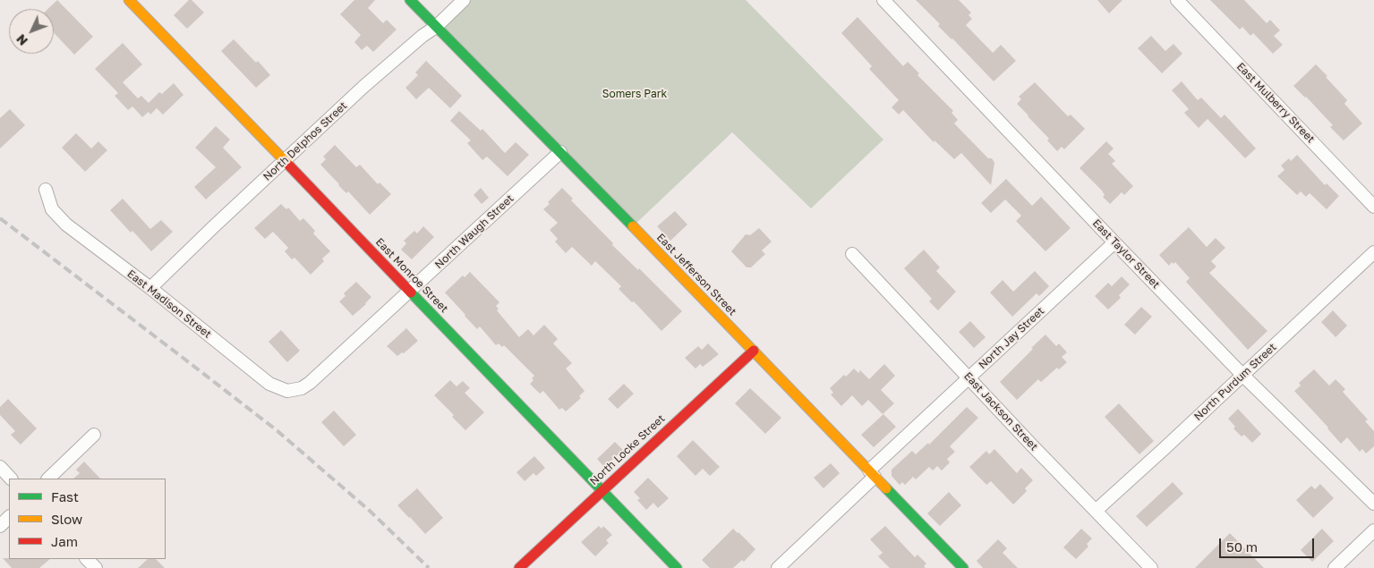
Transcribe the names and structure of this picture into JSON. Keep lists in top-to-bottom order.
{
  "streets": {
    "street": [
      "East Mulberry Street",
      "North Delphos Street",
      "North Waugh Street",
      "East Taylor Street",
      "East Jefferson Street",
      "East Monroe Street",
      "East Madison Street",
      "North Jay Street",
      "North Purdum Street",
      "East Jackson Street",
      "North Locke Street"
    ]
  },
  "crossings": [
    ["North Delphos Street", "East Jefferson Street"],
    ["North Delphos Street", "East Monroe Street"],
    ["North Delphos Street", "East Madison Street"],
    ["North Waugh Street", "East Jefferson Street"],
    ["North Waugh Street", "East Monroe Street"],
    ["North Waugh Street", "East Madison Street"],
    ["East Taylor Street", "North Jay Street"],
    ["East Taylor Street", "North Purdum Street"],
    ["East Jefferson Street", "North Jay Street"],
    ["East Jefferson Street", "North Locke Street"],
    ["East Monroe Street", "North Locke Street"],
    ["North Jay Street", "East Jackson Street"],
    ["North Purdum Street", "East Jackson Street"]
  ],
  "parks": ["Somers Park"],
  "legend": ["Fast", "Slow", "Jam"],
  "scale_bar": "50 m",
  "north": "bottom left"
}
